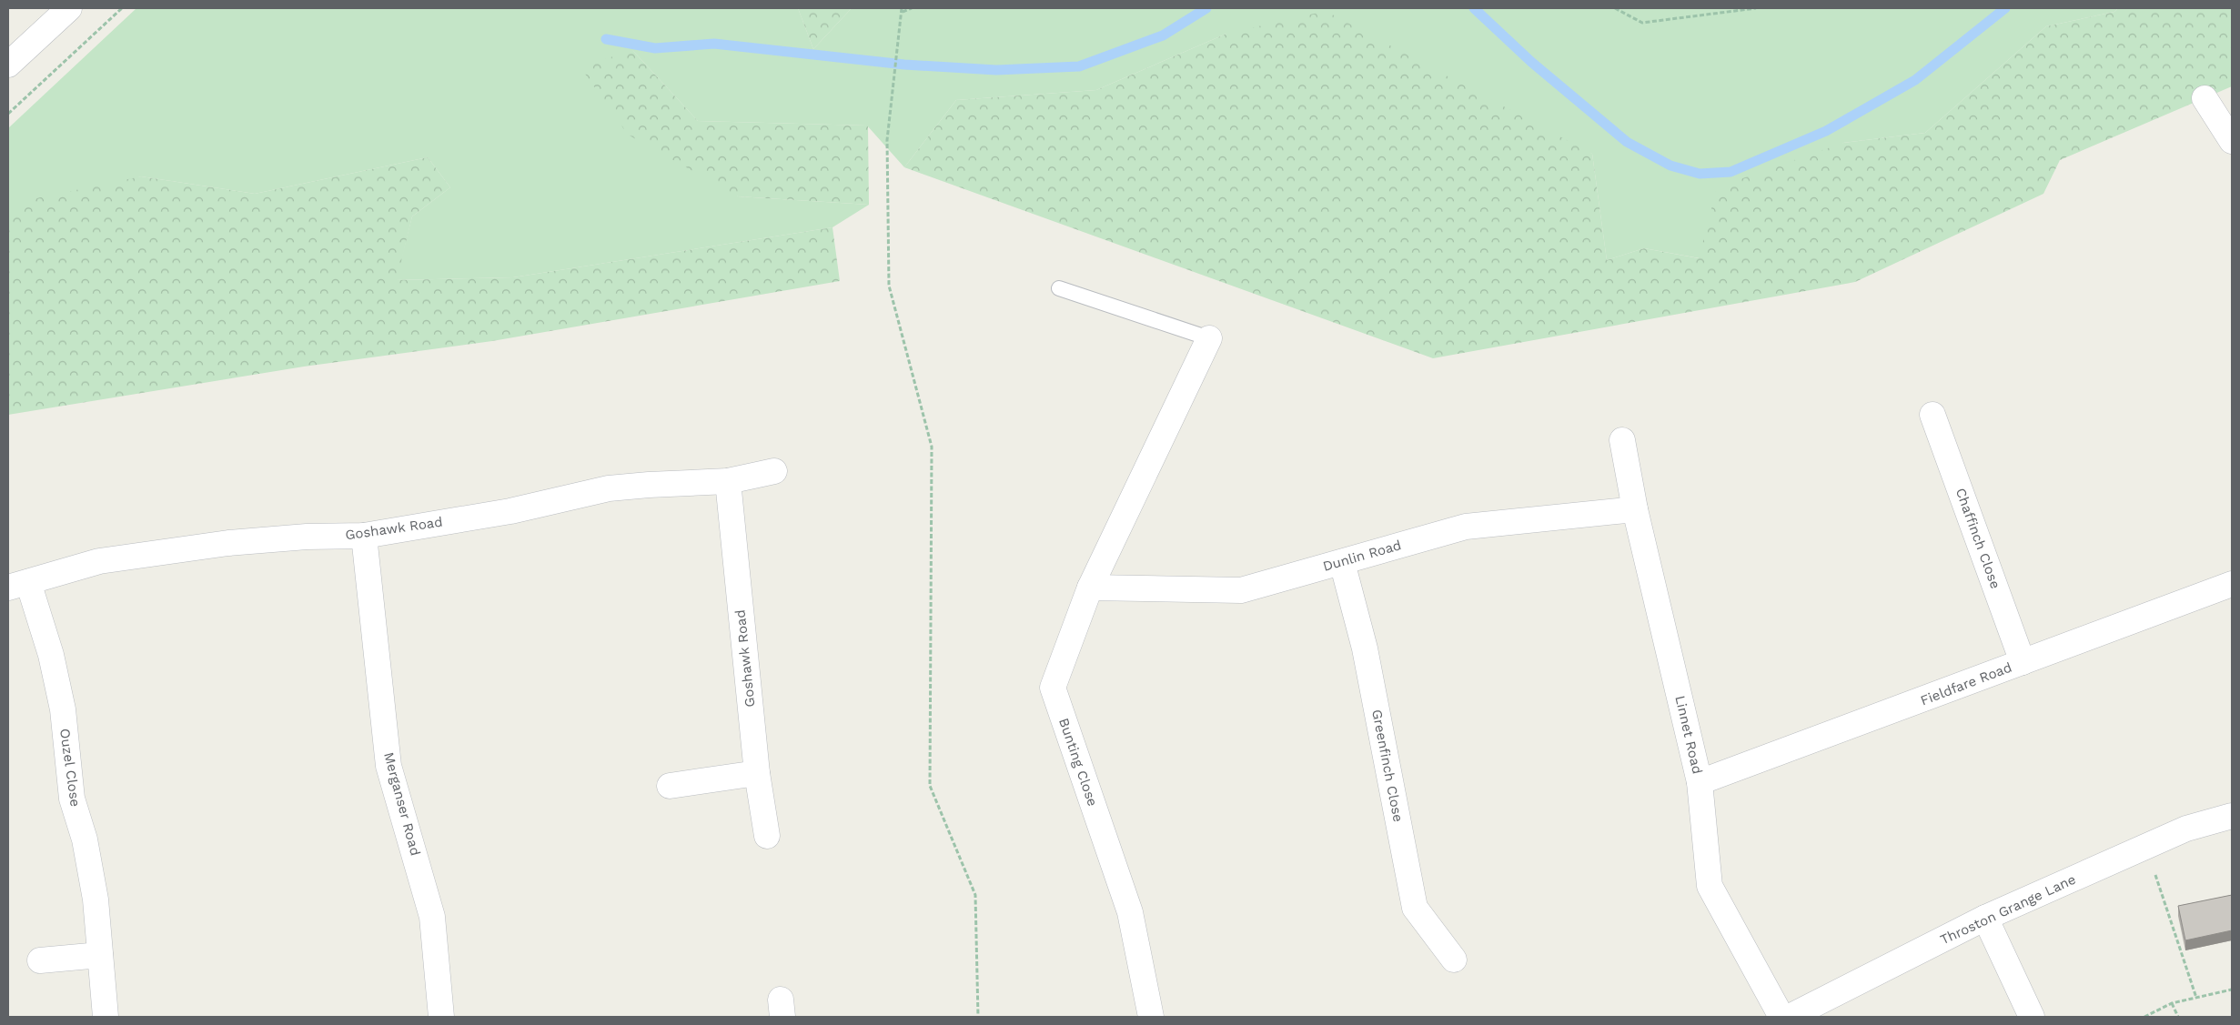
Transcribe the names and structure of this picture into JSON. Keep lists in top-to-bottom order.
{
  "streets": {
    "street": [
      "Goshawk Road",
      "Chaffinch Close",
      "Dunlin Road",
      "Fieldfare Road",
      "Linnet Road",
      "Bunting Close",
      "Greenfinch Close",
      "Ouzel Close",
      "Merganser Road",
      "Throston Grange Lane"
    ]
  },
  "crossings": [
    ["Goshawk Road", "Ouzel Close"],
    ["Goshawk Road", "Merganser Road"],
    ["Chaffinch Close", "Fieldfare Road"],
    ["Dunlin Road", "Linnet Road"],
    ["Dunlin Road", "Bunting Close"],
    ["Dunlin Road", "Greenfinch Close"],
    ["Fieldfare Road", "Linnet Road"]
  ]
}
